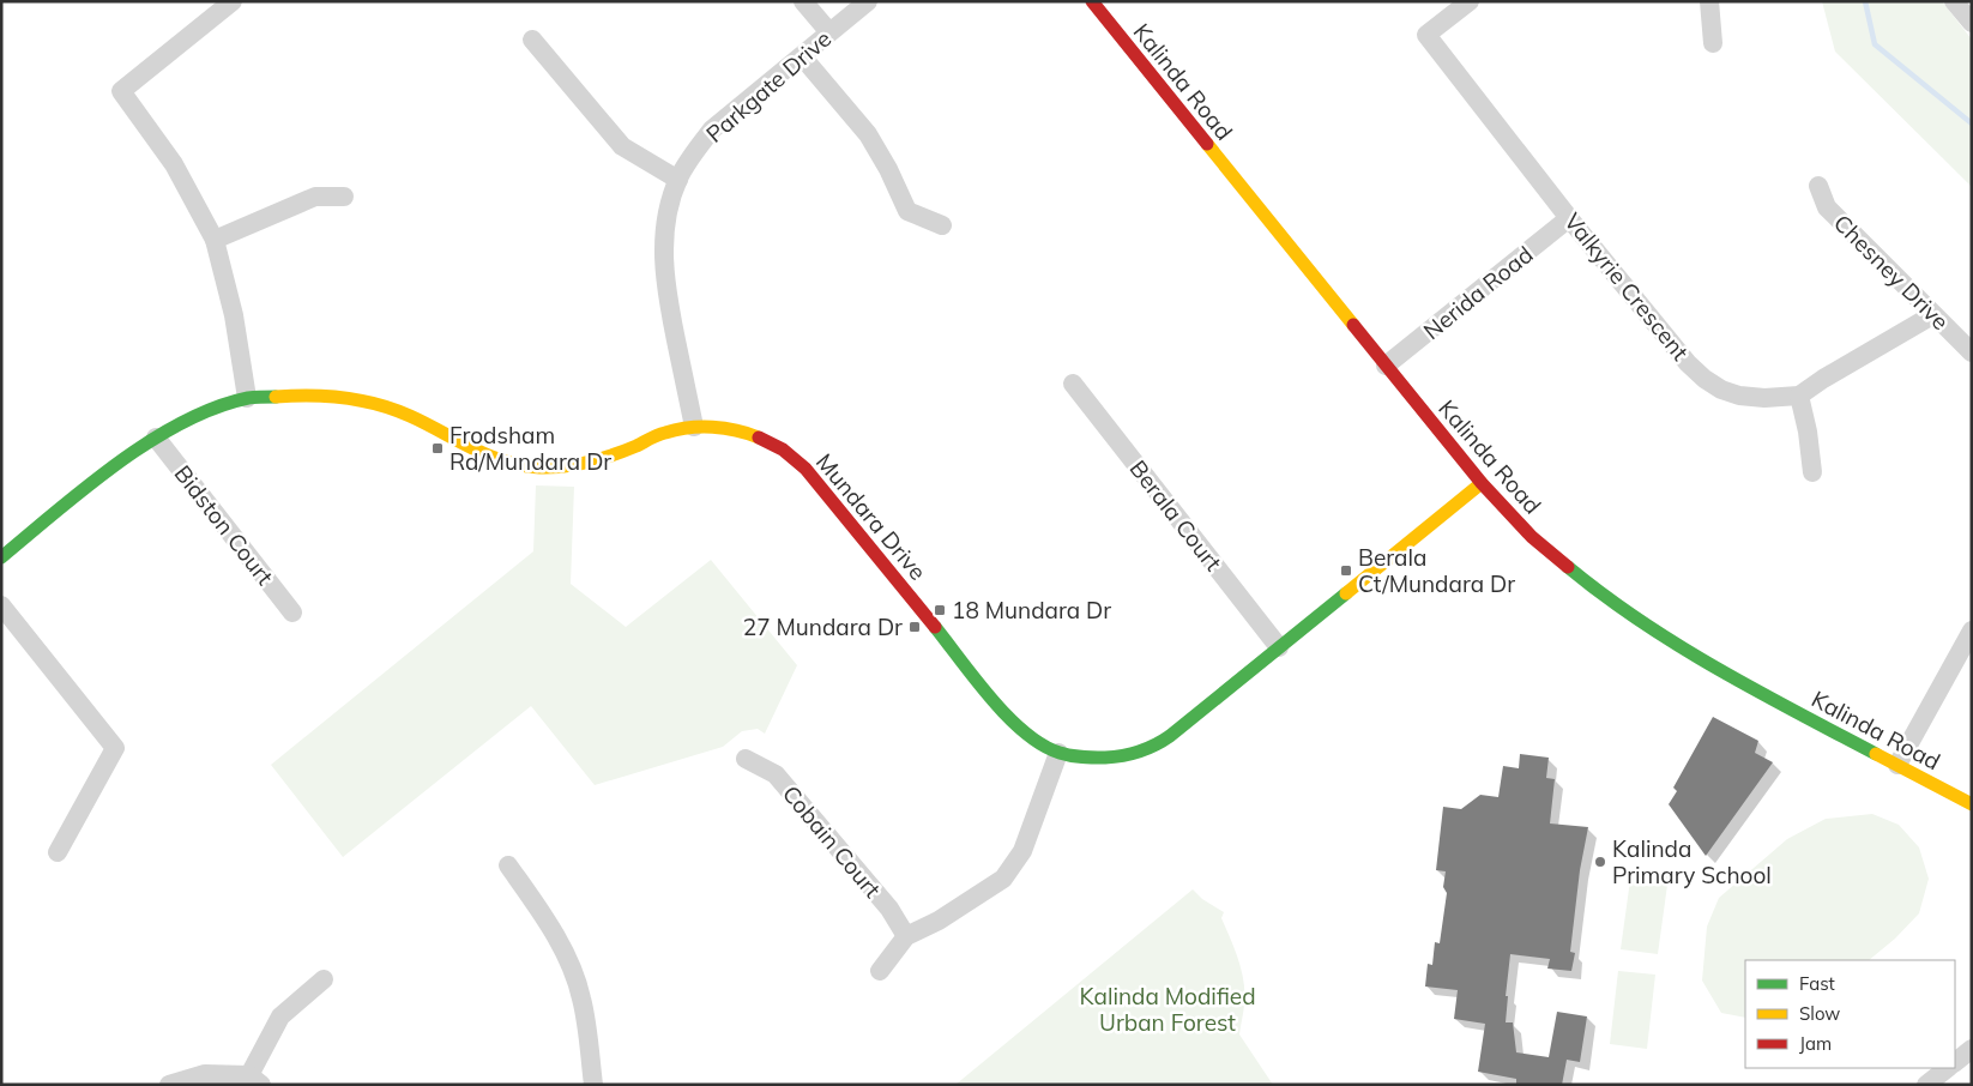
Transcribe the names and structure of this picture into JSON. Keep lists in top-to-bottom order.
{
  "streets": {
    "street": [
      "Kalinda Road",
      "Parkgate Drive",
      "Chesney Drive",
      "Valkyrie Crescent",
      "Nerida Road",
      "Berala Court",
      "Mundara Drive",
      "Bidston Court",
      "Cobain Court"
    ]
  },
  "crossings": [
    ["Kalinda Road", "Nerida Road"],
    ["Kalinda Road", "Mundara Drive"],
    ["Parkgate Drive", "Mundara Drive"],
    ["Valkyrie Crescent", "Nerida Road"],
    ["Berala Court", "Mundara Drive"],
    ["Mundara Drive", "Bidston Court"]
  ],
  "parks": ["Kalinda Modified Urban Forest"],
  "places": {
    "transit": [
      "Frodsham Rd/Mundara Dr",
      "Berala Ct/Mundara Dr",
      "18 Mundara Dr",
      "27 Mundara Dr"
    ],
    "other": ["Kalinda Primary School"]
  },
  "legend": ["Fast", "Slow", "Jam"]
}
